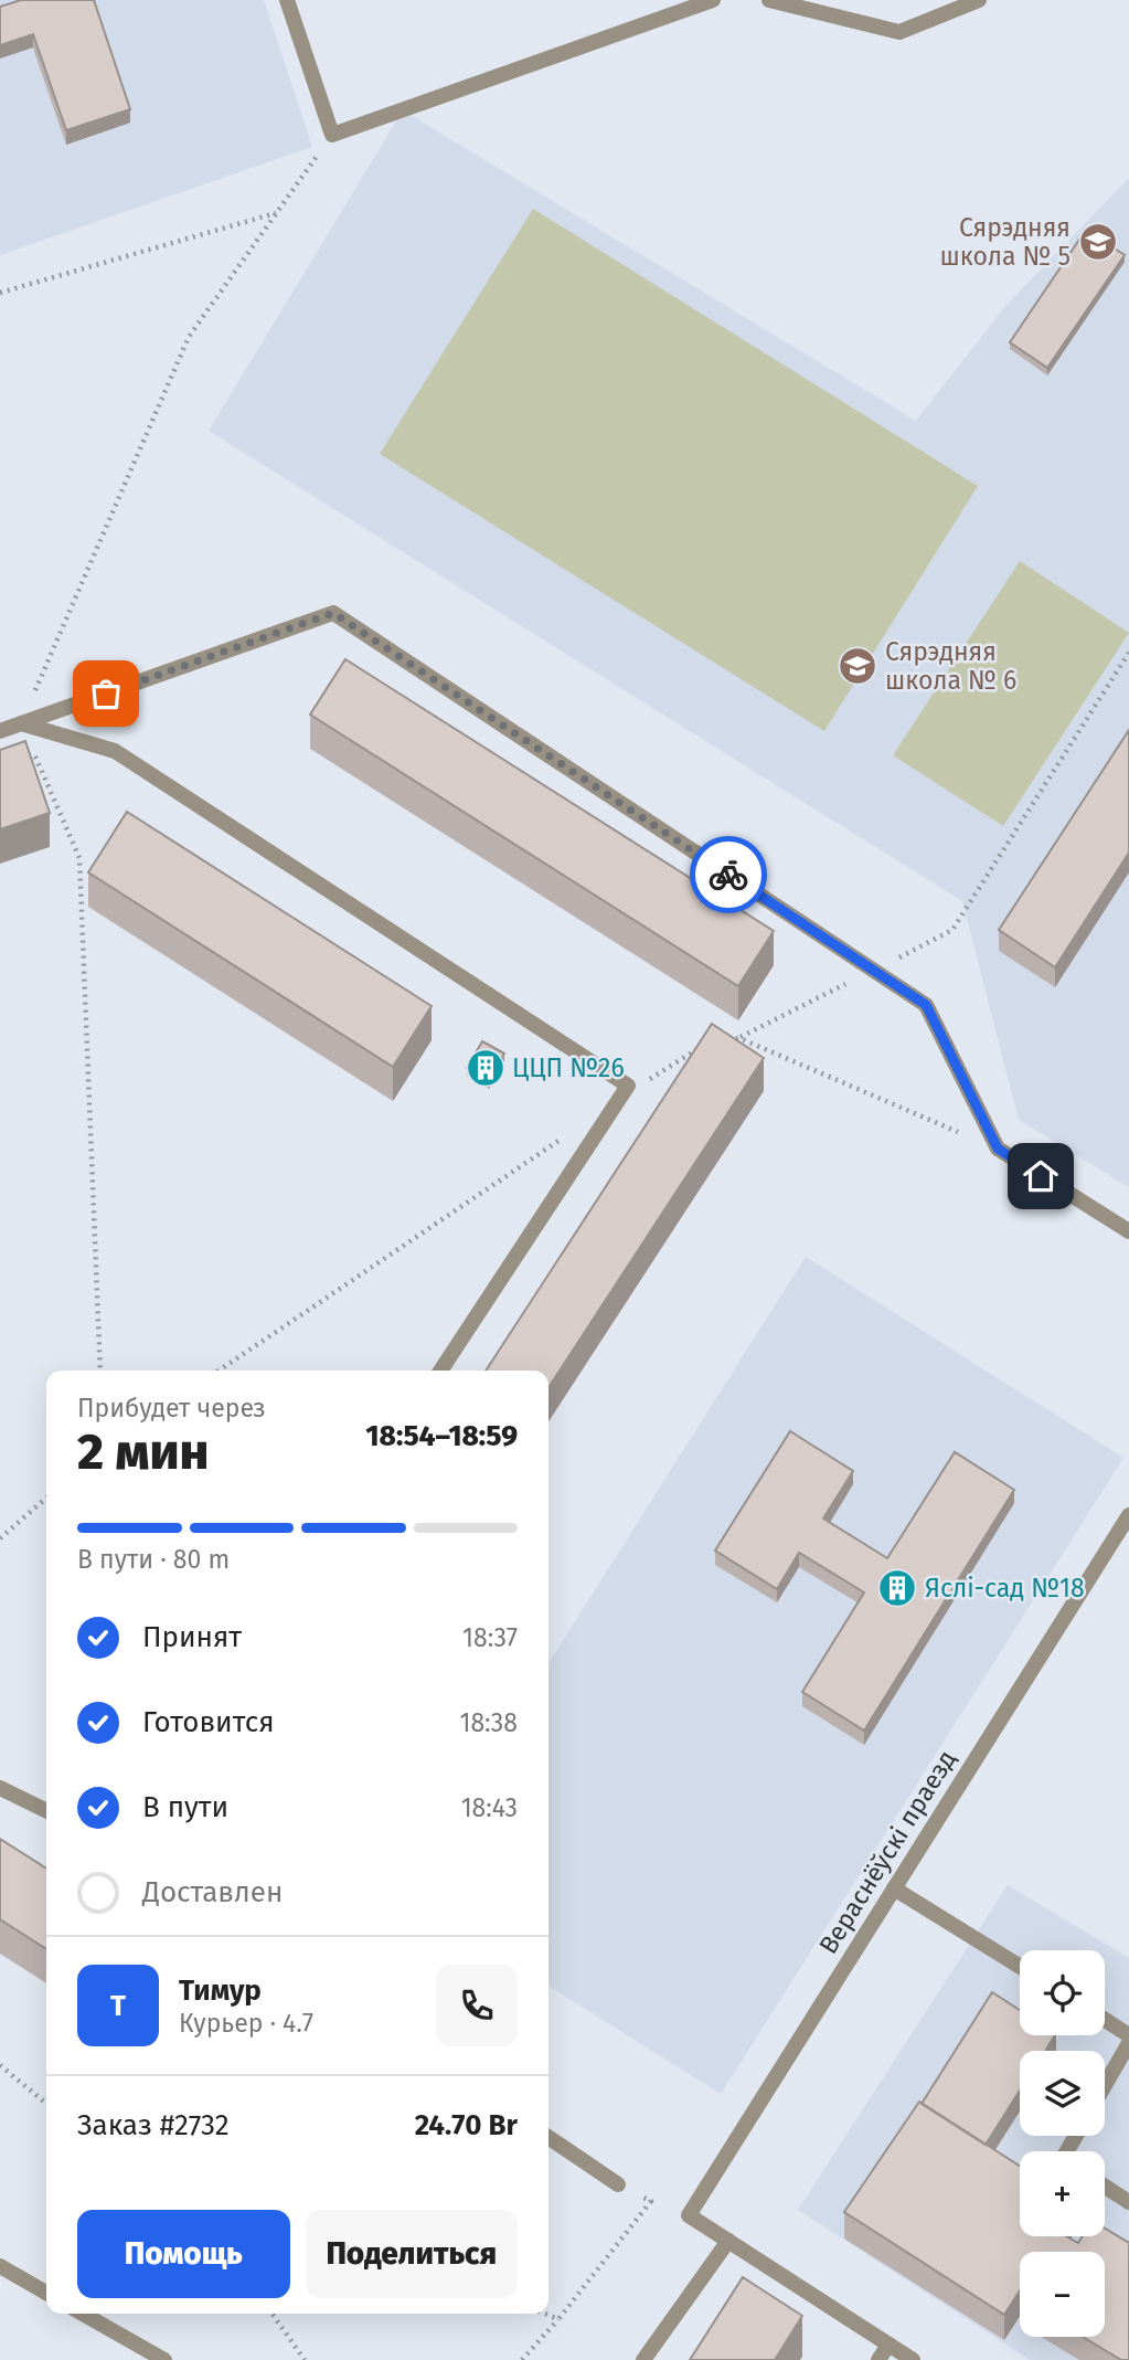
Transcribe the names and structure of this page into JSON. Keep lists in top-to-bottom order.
{
  "streets": {
    "street": ["Вераснёўскі праезд"]
  },
  "places": {
    "school or university": ["Сярэдняя школа № 5", "Сярэдняя школа № 6"],
    "building": ["ЦЦП №26", "Яслі-сад №18"]
  },
  "page": {
    "heading": ["2 мин", "Прибудет через", "18:54–18:59"],
    "panel": [
      "Тимур",
      "Курьер · 4.7",
      "Заказ #2732",
      "24.70 Br"
    ],
    "bar": "В пути · 80 m",
    "list": [
      ["Принят", "18:37"],
      ["Готовится", "18:38"],
      ["В пути", "18:43"],
      "Доставлен"
    ],
    "map_buttons": ["+", "−"],
    "round": "Т",
    "buttons": ["Помощь", "Поделиться"]
  }
}
